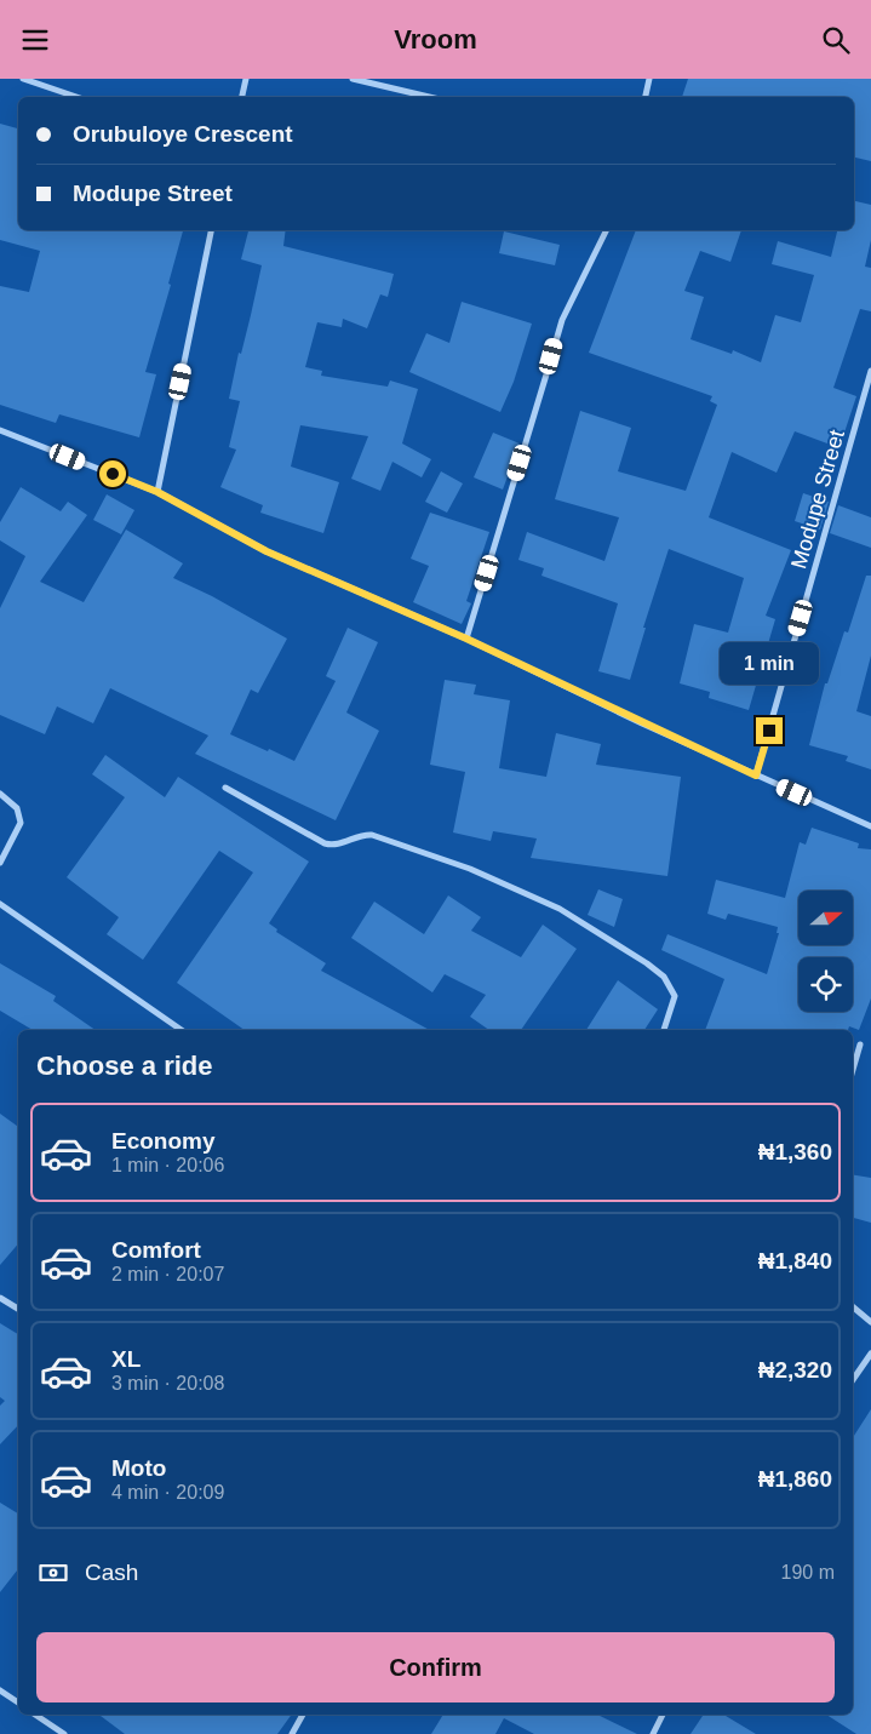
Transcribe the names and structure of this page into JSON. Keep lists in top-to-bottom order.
{
  "streets": {
    "street": ["Modupe Street"]
  },
  "north": "right",
  "page": {
    "header": "Vroom",
    "banner": ["Orubuloye Crescent", "Modupe Street"],
    "bubble": "1 min",
    "heading": "Choose a ride",
    "list": [
      {
        "name": "Economy",
        "note": "1 min · 20:06",
        "value": "₦1,360"
      },
      {
        "name": "Comfort",
        "note": "2 min · 20:07",
        "value": "₦1,840"
      },
      {
        "name": "XL",
        "note": "3 min · 20:08",
        "value": "₦2,320"
      },
      {
        "name": "Moto",
        "note": "4 min · 20:09",
        "value": "₦1,860"
      }
    ],
    "pay": ["Cash", "190 m"],
    "buttons": "Confirm"
  }
}
